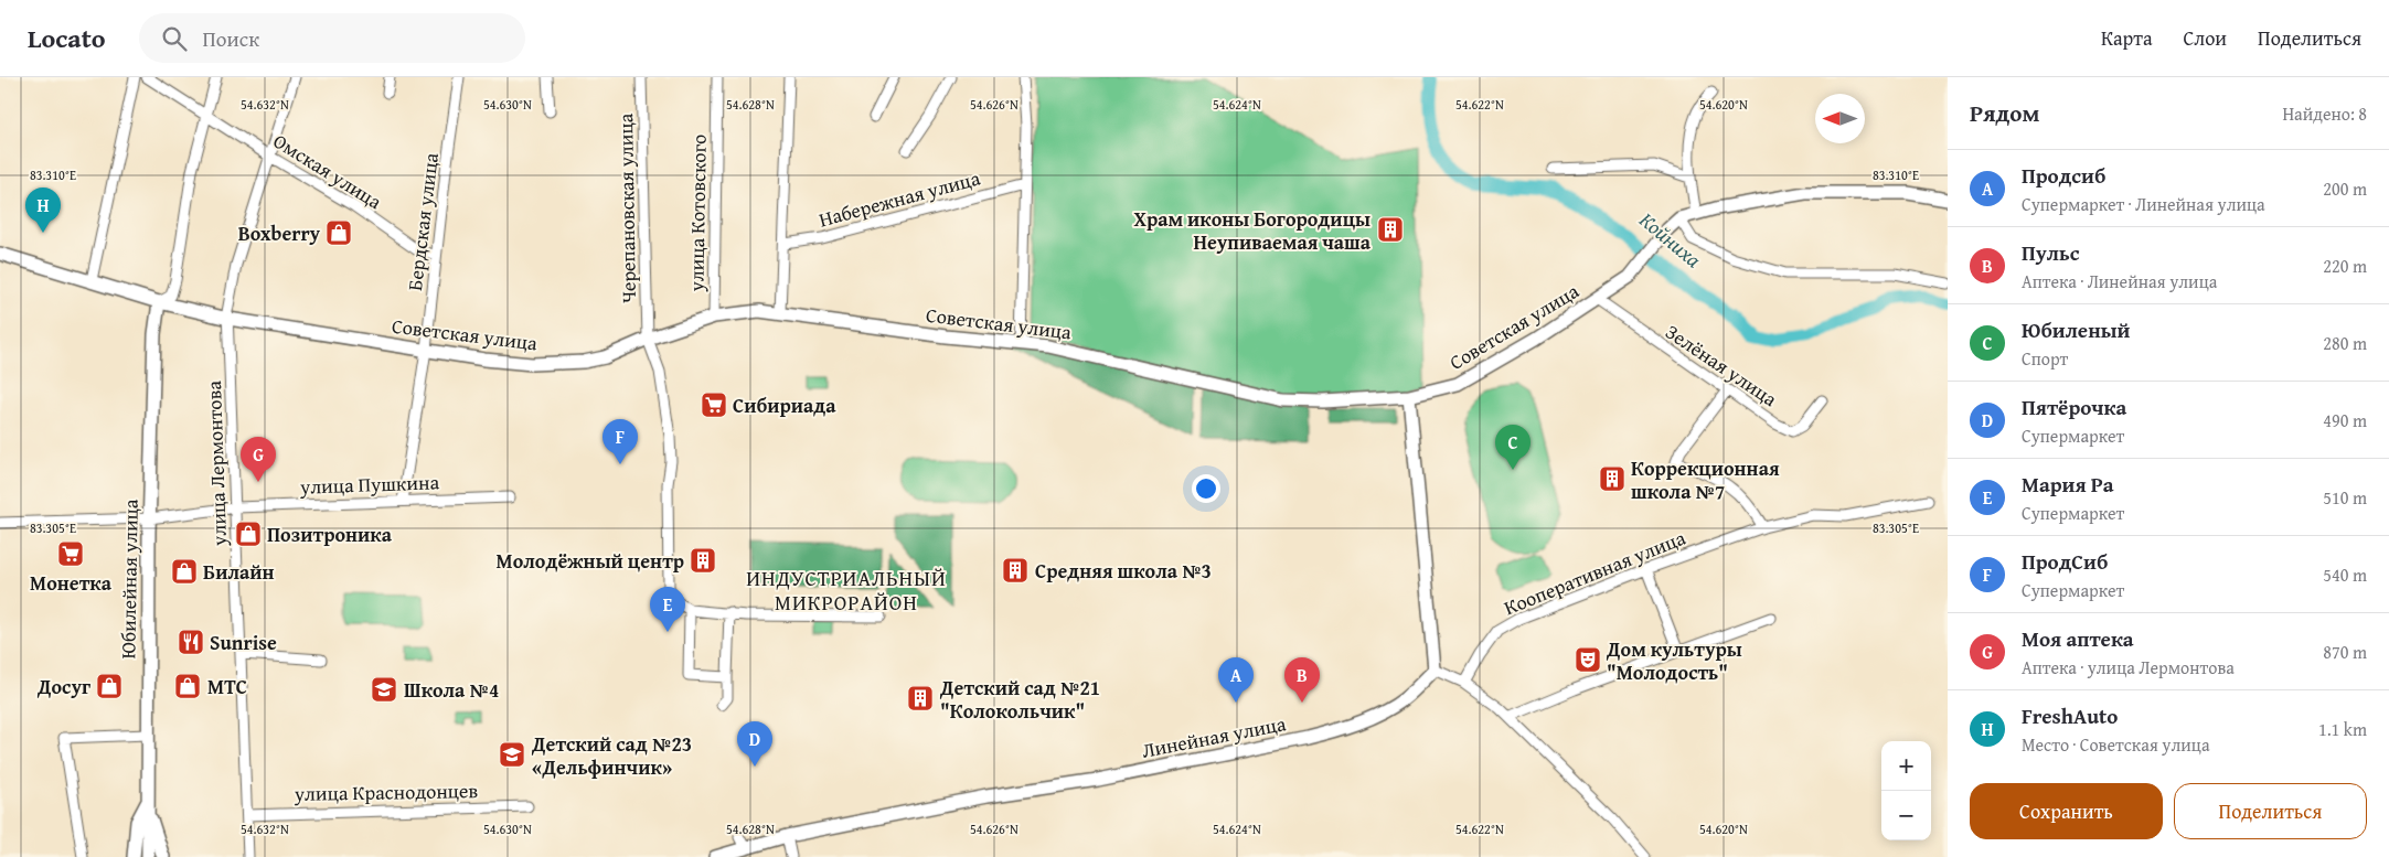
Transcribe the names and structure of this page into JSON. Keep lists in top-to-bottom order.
{
  "streets": {
    "main road": ["Советская улица", "Юбилейная улица", "Линейная улица"],
    "street": [
      "Омская улица",
      "Набережная улица",
      "Черепановская улица",
      "улица Котовского",
      "Бердская улица",
      "Зелёная улица",
      "улица Лермонтова",
      "улица Пушкина",
      "Кооперативная улица",
      "улица Краснодонцев"
    ]
  },
  "crossings": [
    ["Омская улица", "Бердская улица"],
    ["Омская улица", "улица Лермонтова"],
    ["Черепановская улица", "Советская улица"],
    ["улица Котовского", "Советская улица"],
    ["Бердская улица", "Советская улица"],
    ["Бердская улица", "улица Пушкина"],
    ["Советская улица", "Зелёная улица"],
    ["Советская улица", "улица Лермонтова"],
    ["Советская улица", "Юбилейная улица"],
    ["улица Лермонтова", "улица Пушкина"],
    ["улица Лермонтова", "улица Краснодонцев"],
    ["улица Пушкина", "Юбилейная улица"]
  ],
  "districts": ["ИНДУСТРИАЛЬНЫЙ МИКРОРАЙОН"],
  "water": ["Койниха"],
  "places": {
    "building": [
      "Храм иконы Богородицы Неупиваемая чаша",
      "Коррекционная школа №7",
      "Молодёжный центр",
      "Средняя школа №3",
      "Детский сад №21 \"Колокольчик\""
    ],
    "shop": [
      "Boxberry",
      "Позитроника",
      "Билайн",
      "Досуг",
      "МТС"
    ],
    "supermarket": ["Сибириада", "Монетка"],
    "restaurant": ["Sunrise"],
    "theatre": ["Дом культуры \"Молодость\""],
    "school or university": ["Школа №4", "Детский сад №23 «Дельфинчик»"]
  },
  "north": "left",
  "page": {
    "header": "Locato",
    "search": "Поиск",
    "nav": ["Карта", "Слои", "Поделиться"],
    "heading": ["Рядом", "Найдено: 8"],
    "list": [
      {
        "mark": "A",
        "name": "Продсиб",
        "note": "Супермаркет · Линейная улица",
        "value": "200 m"
      },
      {
        "mark": "B",
        "name": "Пульс",
        "note": "Аптека · Линейная улица",
        "value": "220 m"
      },
      {
        "mark": "C",
        "name": "Юбиленый",
        "note": "Спорт",
        "value": "280 m"
      },
      {
        "mark": "D",
        "name": "Пятёрочка",
        "note": "Супермаркет",
        "value": "490 m"
      },
      {
        "mark": "E",
        "name": "Мария Ра",
        "note": "Супермаркет",
        "value": "510 m"
      },
      {
        "mark": "F",
        "name": "ПродСиб",
        "note": "Супермаркет",
        "value": "540 m"
      },
      {
        "mark": "G",
        "name": "Моя аптека",
        "note": "Аптека · улица Лермонтова",
        "value": "870 m"
      },
      {
        "mark": "H",
        "name": "FreshAuto",
        "note": "Место · Советская улица",
        "value": "1.1 km"
      }
    ],
    "pins": [
      "H",
      "F",
      "C",
      "G",
      "E",
      "A",
      "B",
      "D"
    ],
    "map_buttons": ["+", "−"],
    "buttons": ["Сохранить", "Поделиться"]
  },
  "coordinates": [
    "54.632°N",
    "54.630°N",
    "54.628°N",
    "54.626°N",
    "54.624°N",
    "54.622°N",
    "54.620°N",
    "83.310°E",
    "83.305°E"
  ]
}
